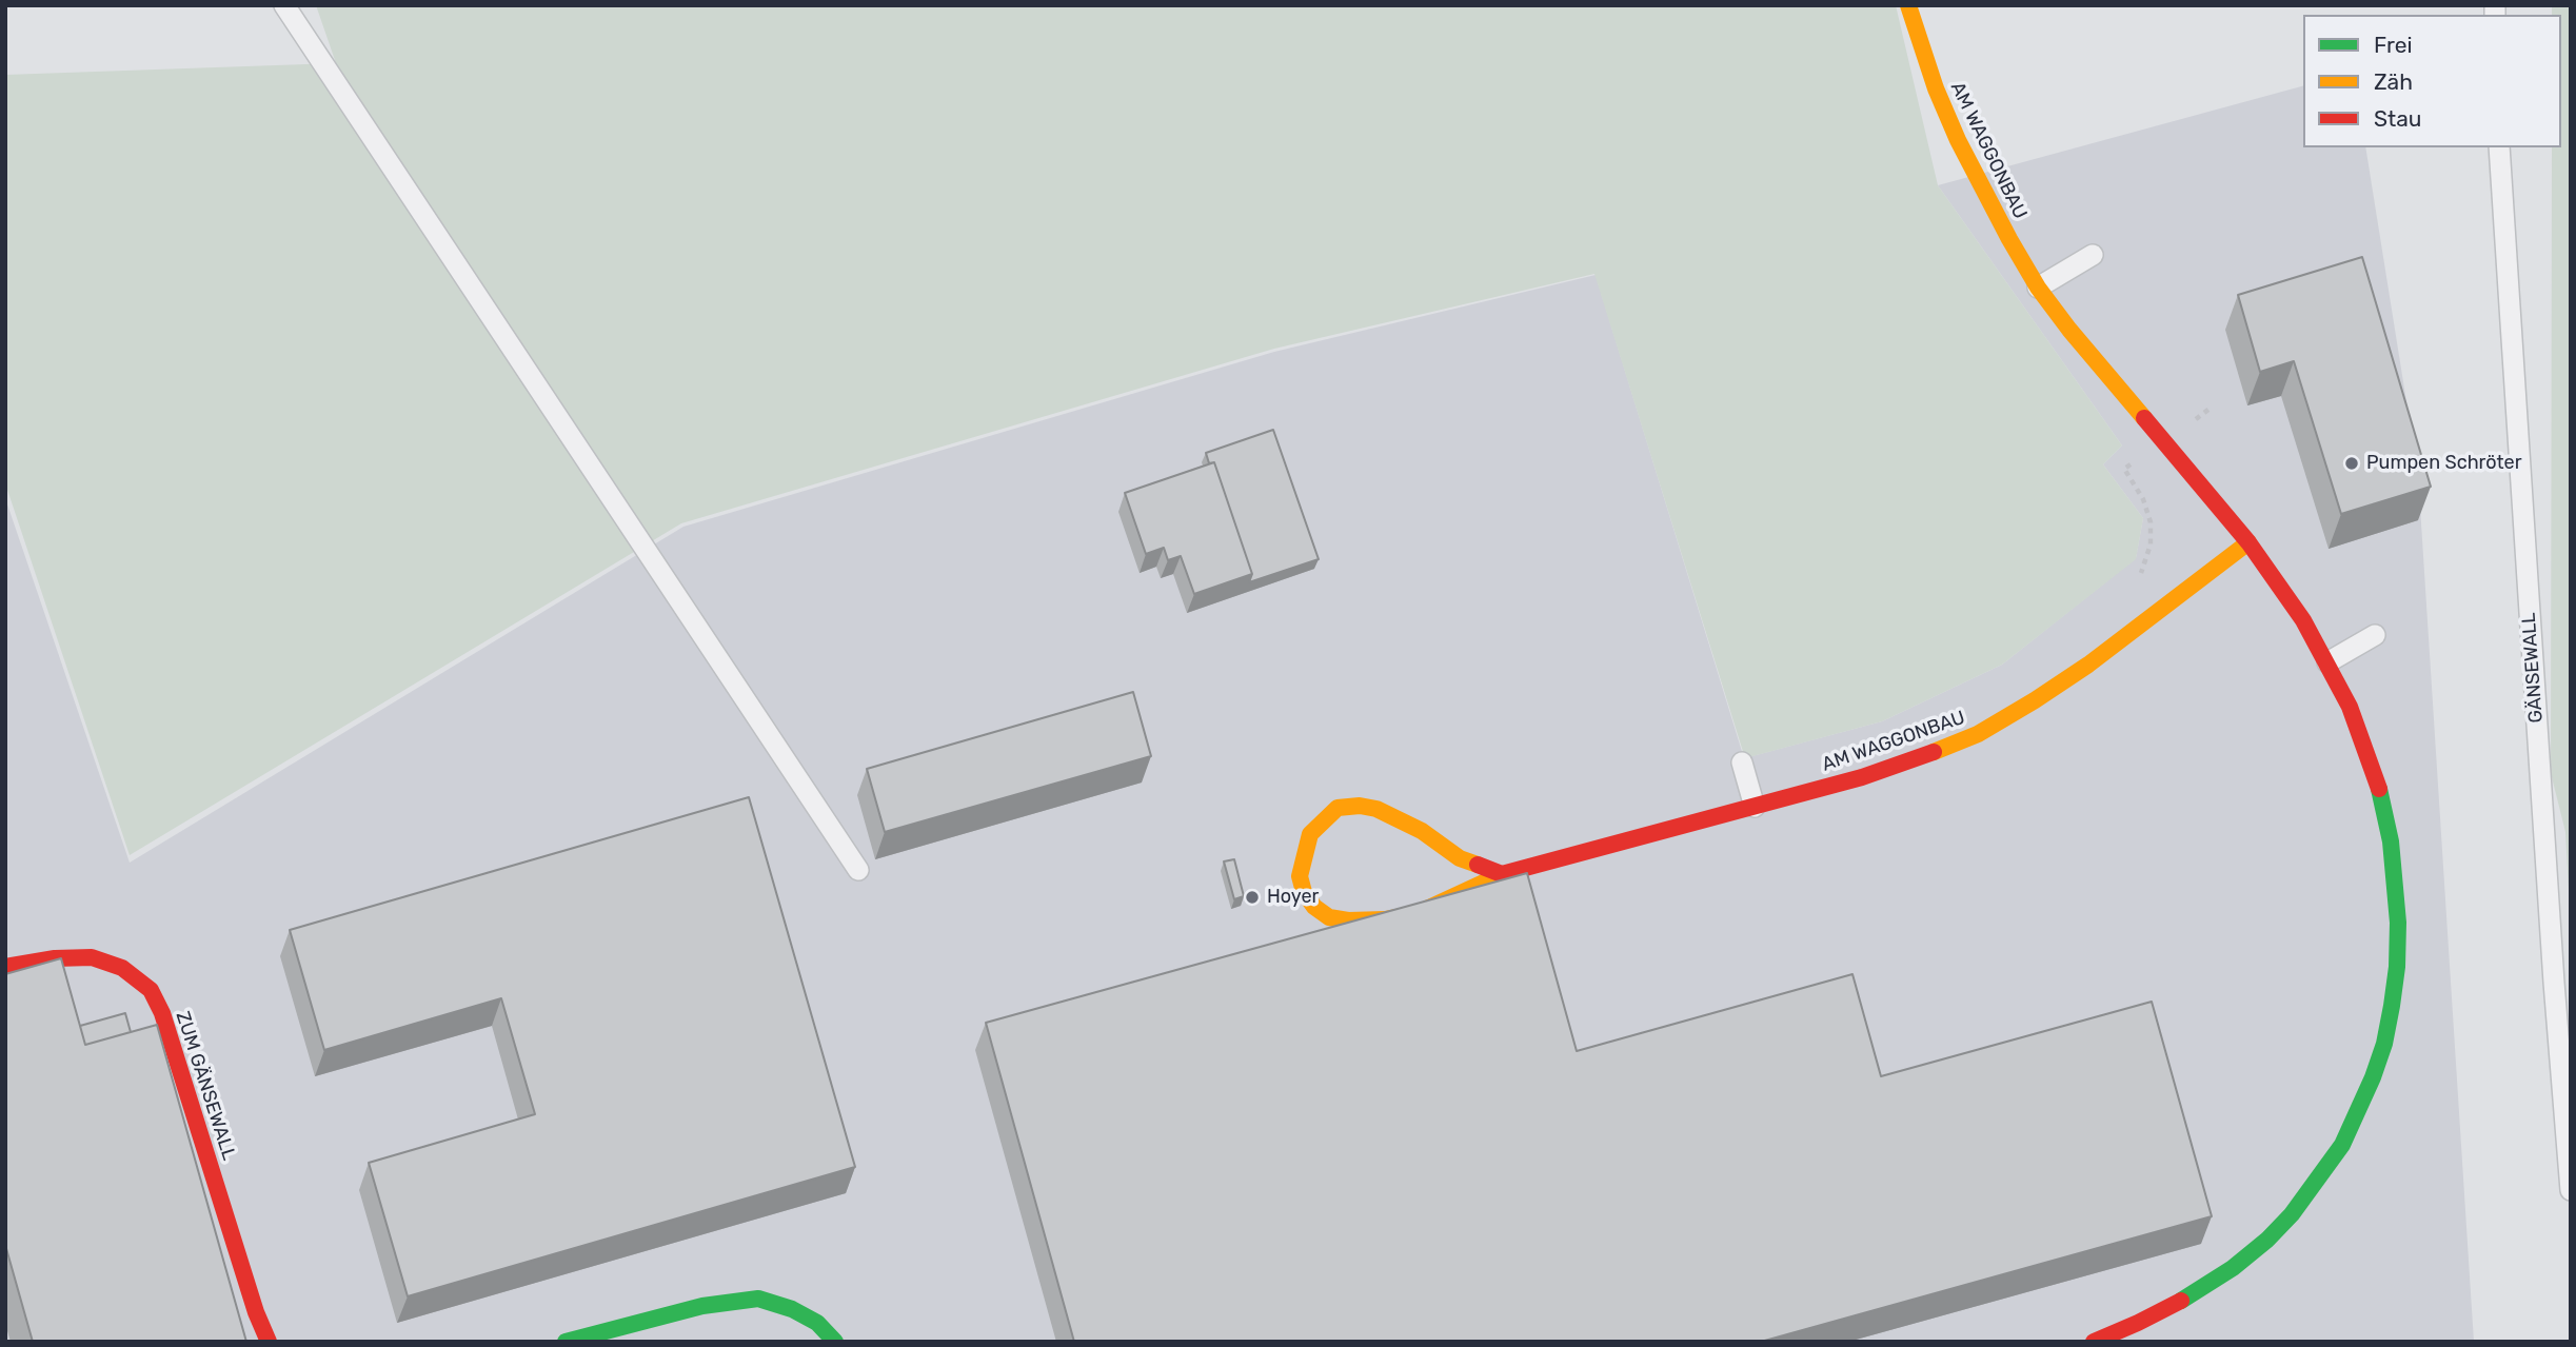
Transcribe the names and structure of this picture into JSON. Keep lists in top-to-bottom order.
{
  "streets": {
    "street": ["AM WAGGONBAU", "ZUM GÄNSEWALL"],
    "lane": ["GÄNSEWALL"]
  },
  "places": ["Pumpen Schröter", "Hoyer"],
  "legend": ["Frei", "Zäh", "Stau"]
}
